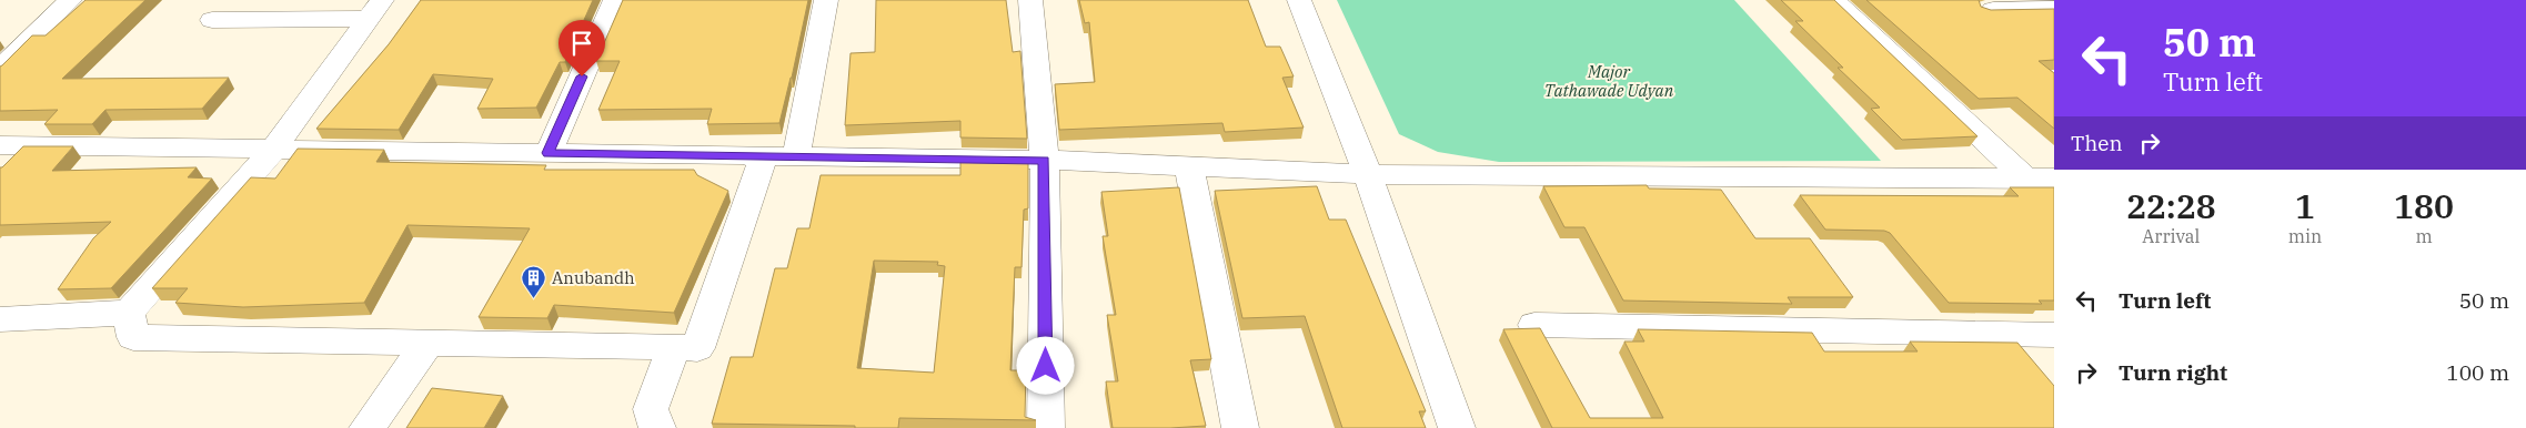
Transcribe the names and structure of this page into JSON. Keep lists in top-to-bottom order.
{
  "parks": ["Major Tathawade Udyan"],
  "places": {
    "building": ["Anubandh"]
  },
  "page": {
    "turn": ["50 m", "Turn left"],
    "then": "Then",
    "eta": [
      "22:28",
      "Arrival",
      "1",
      "min",
      "180",
      "m"
    ],
    "list": [
      {
        "name": "Turn left",
        "value": "50 m"
      },
      {
        "name": "Turn right",
        "value": "100 m"
      }
    ]
  }
}
